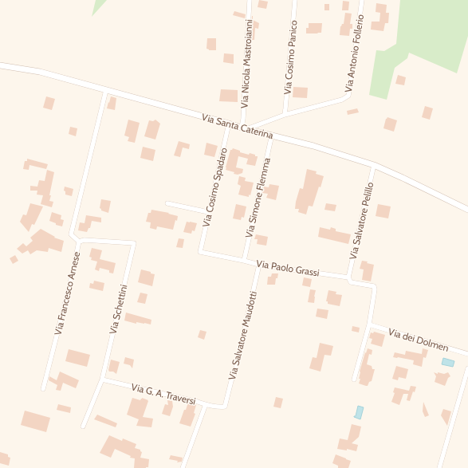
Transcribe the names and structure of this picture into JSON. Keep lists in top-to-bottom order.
{
  "streets": {
    "street": [
      "Via Antonio Follerio",
      "Via Cosimo Panico",
      "Via Nicola Mastroianni",
      "Via Santa Caterina",
      "Via Cosimo Spadaro",
      "Via Simone Flemma",
      "Via Salvatore Pelillo",
      "Via Paolo Grassi",
      "Via Francesco Arnese",
      "Via Schettini",
      "Via Salvatore Maudotti",
      "Via dei Dolmen",
      "Via G. A. Traversi"
    ]
  },
  "crossings": [
    ["Via Antonio Follerio", "Via Cosimo Panico"],
    ["Via Antonio Follerio", "Via Nicola Mastroianni"],
    ["Via Antonio Follerio", "Via Santa Caterina"],
    ["Via Nicola Mastroianni", "Via Santa Caterina"],
    ["Via Santa Caterina", "Via Cosimo Spadaro"],
    ["Via Santa Caterina", "Via Simone Flemma"],
    ["Via Santa Caterina", "Via Salvatore Pelillo"],
    ["Via Santa Caterina", "Via Francesco Arnese"],
    ["Via Cosimo Spadaro", "Via Paolo Grassi"],
    ["Via Simone Flemma", "Via Paolo Grassi"],
    ["Via Salvatore Pelillo", "Via Paolo Grassi"],
    ["Via Paolo Grassi", "Via Salvatore Maudotti"],
    ["Via Paolo Grassi", "Via dei Dolmen"],
    ["Via Francesco Arnese", "Via Schettini"],
    ["Via Schettini", "Via G. A. Traversi"],
    ["Via Salvatore Maudotti", "Via G. A. Traversi"]
  ]
}
